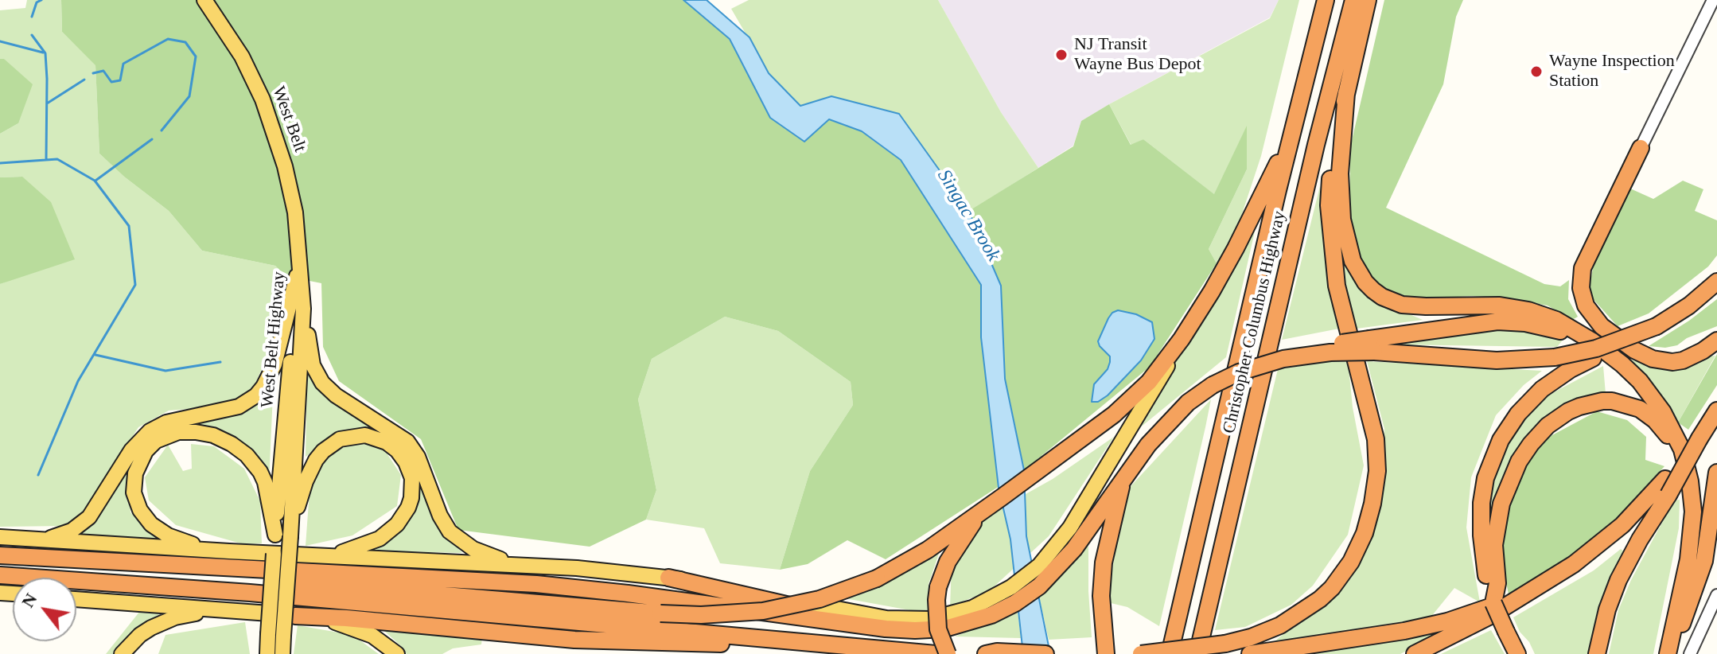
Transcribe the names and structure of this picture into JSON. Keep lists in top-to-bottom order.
{
  "streets": {
    "highway": ["Christopher Columbus Highway"],
    "main road": ["West Belt", "West Belt Highway"]
  },
  "crossings": [
    ["West Belt", "West Belt Highway"]
  ],
  "water": ["Singac Brook"],
  "places": ["NJ Transit Wayne Bus Depot", "Wayne Inspection Station"],
  "north": "top left"
}
